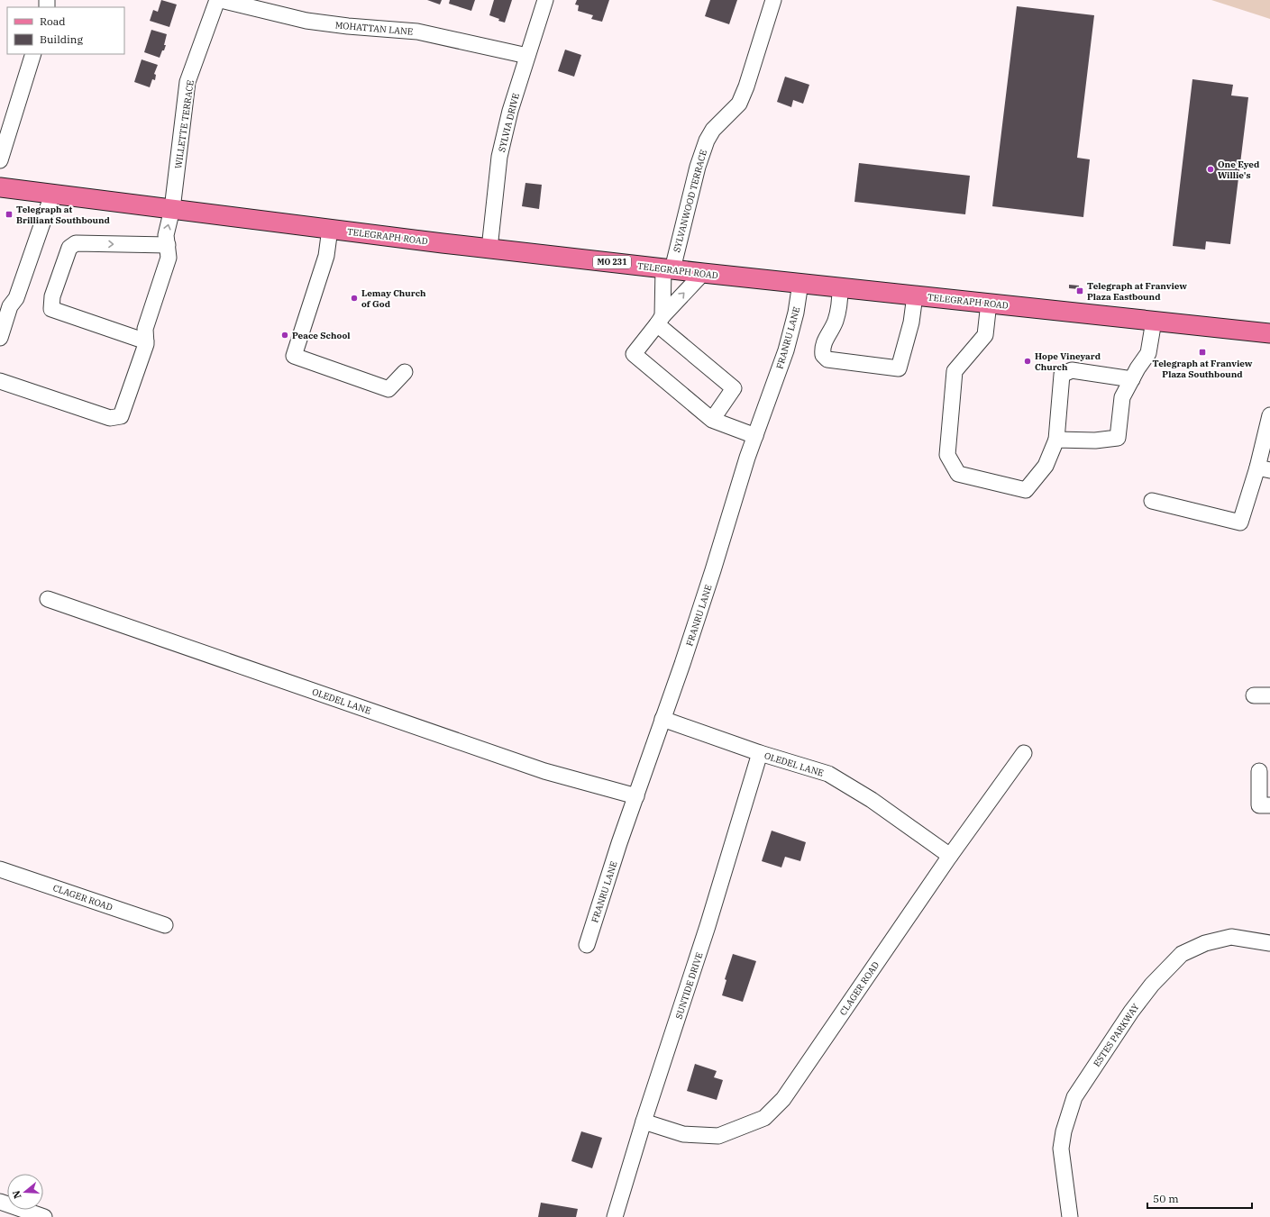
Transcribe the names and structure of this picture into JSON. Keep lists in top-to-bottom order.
{
  "streets": {
    "main road": ["TELEGRAPH ROAD", "MO 231"],
    "street": [
      "MOHATTAN LANE",
      "SYLVIA DRIVE",
      "WILLETTE TERRACE",
      "SYLVANWOOD TERRACE",
      "FRANRU LANE",
      "OLEDEL LANE",
      "CLAGER ROAD",
      "SUNTIDE DRIVE",
      "ESTES PARKWAY"
    ]
  },
  "crossings": [
    ["MOHATTAN LANE", "SYLVIA DRIVE"],
    ["SYLVIA DRIVE", "TELEGRAPH ROAD"],
    ["WILLETTE TERRACE", "TELEGRAPH ROAD"],
    ["SYLVANWOOD TERRACE", "TELEGRAPH ROAD"],
    ["TELEGRAPH ROAD", "FRANRU LANE"],
    ["FRANRU LANE", "OLEDEL LANE"],
    ["OLEDEL LANE", "CLAGER ROAD"],
    ["OLEDEL LANE", "SUNTIDE DRIVE"],
    ["CLAGER ROAD", "SUNTIDE DRIVE"]
  ],
  "places": {
    "other": [
      "One Eyed Willie's",
      "Lemay Church of God",
      "Peace School",
      "Hope Vineyard Church"
    ],
    "transit": ["Telegraph at Brilliant Southbound", "Telegraph at Franview Plaza Eastbound", "Telegraph at Franview Plaza Southbound"]
  },
  "legend": ["Road", "Building"],
  "scale_bar": "50 m",
  "north": "left"
}
